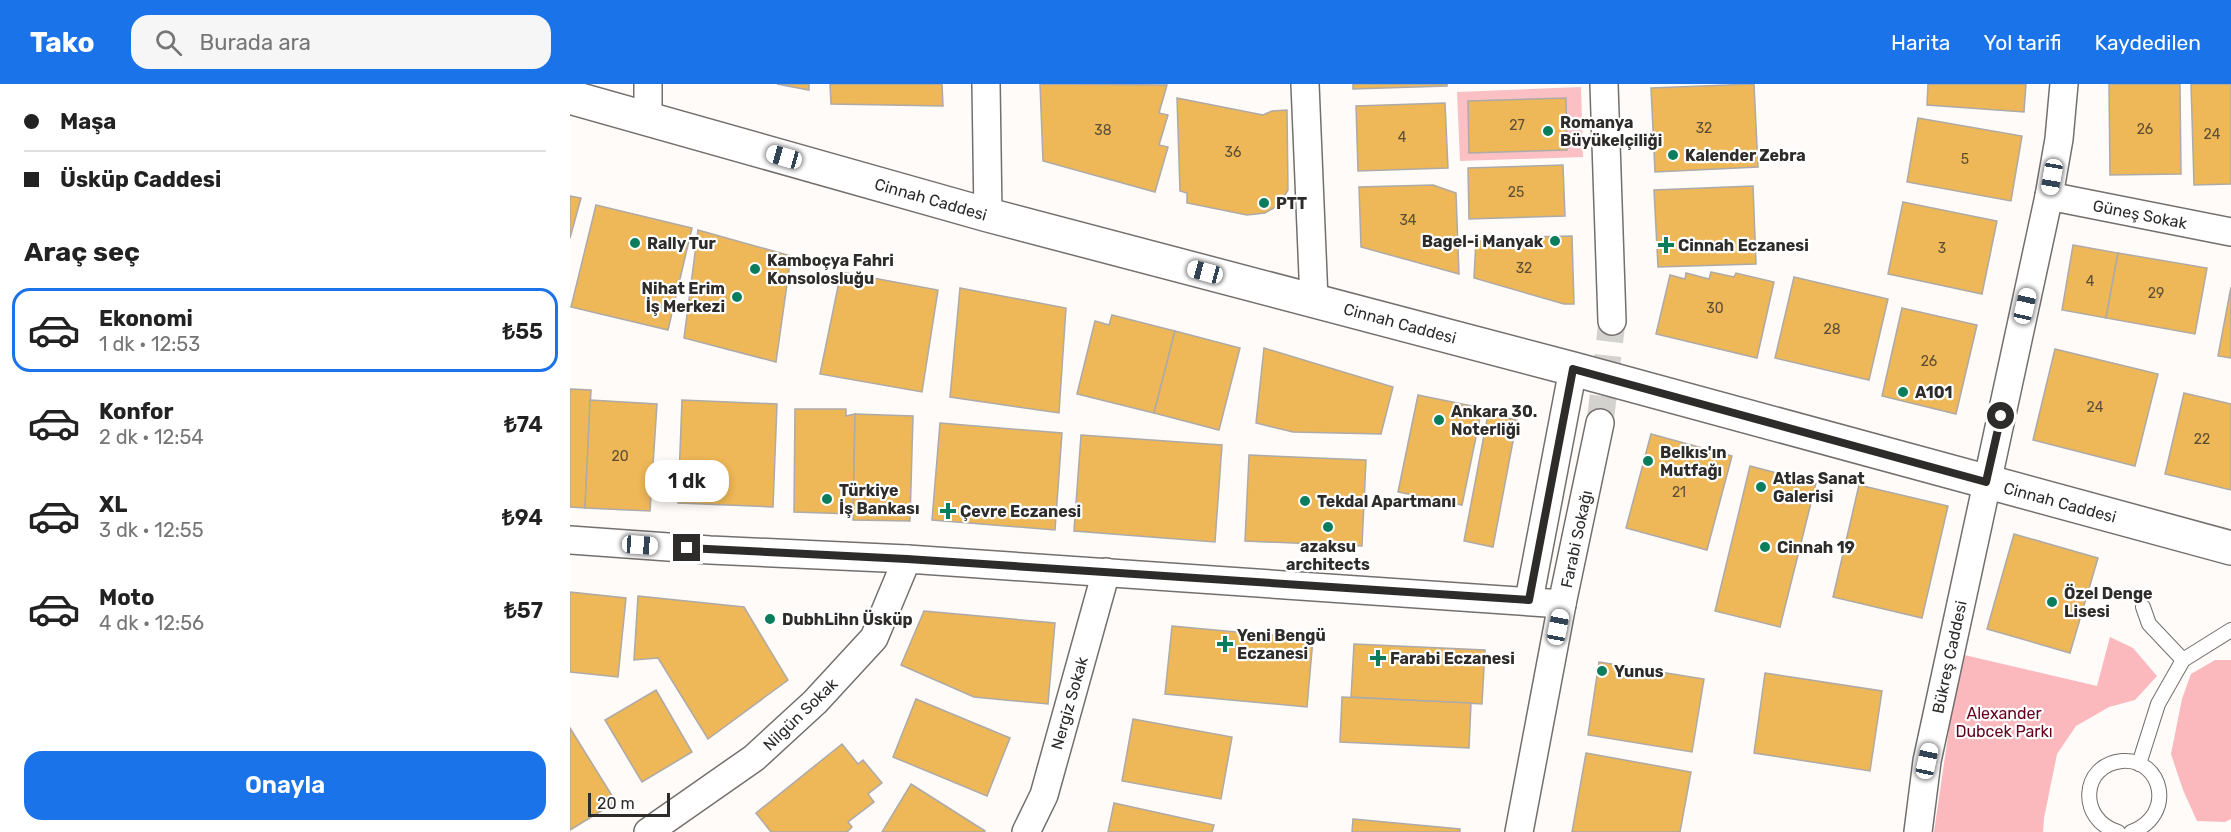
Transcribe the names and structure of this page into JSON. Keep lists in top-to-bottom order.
{
  "streets": {
    "main road": ["Cinnah Caddesi"],
    "street": [
      "Güneş Sokak",
      "Farabi Sokağı",
      "Bükreş Caddesi",
      "Nergiz Sokak",
      "Nilgün Sokak"
    ]
  },
  "crossings": [
    ["Cinnah Caddesi", "Bükreş Caddesi"],
    ["Güneş Sokak", "Bükreş Caddesi"]
  ],
  "parks": ["Alexander Dubcek Parkı"],
  "places": {
    "other": [
      "Romanya Büyükelçiliği",
      "Kalender Zebra",
      "PTT",
      "Bagel-i Manyak",
      "Rally Tur",
      "Kamboçya Fahri Konsolosluğu",
      "Nihat Erim İş Merkezi",
      "A101",
      "Ankara 30. Noterliği",
      "Belkıs'ın Mutfağı",
      "Atlas Sanat Galerisi",
      "Türkiye İş Bankası",
      "Tekdal Apartmanı",
      "azaksu architects",
      "Cinnah 19",
      "Özel Denge Lisesi",
      "DubhLihn Üsküp",
      "Yunus"
    ],
    "health": [
      "Cinnah Eczanesi",
      "Çevre Eczanesi",
      "Yeni Bengü Eczanesi",
      "Farabi Eczanesi"
    ]
  },
  "house_numbers": [
    "27",
    "32",
    "26",
    "38",
    "24",
    "4",
    "36",
    "5",
    "25",
    "34",
    "3",
    "32",
    "4",
    "29",
    "30",
    "28",
    "26",
    "24",
    "22",
    "20",
    "21"
  ],
  "scale_bar": "20 m",
  "page": {
    "header": "Tako",
    "search": "Burada ara",
    "nav": ["Harita", "Yol tarifi", "Kaydedilen"],
    "banner": ["Maşa", "Üsküp Caddesi"],
    "heading": "Araç seç",
    "list": [
      {
        "name": "Ekonomi",
        "note": "1 dk · 12:53",
        "value": "₺55"
      },
      {
        "name": "Konfor",
        "note": "2 dk · 12:54",
        "value": "₺74"
      },
      {
        "name": "XL",
        "note": "3 dk · 12:55",
        "value": "₺94"
      },
      {
        "name": "Moto",
        "note": "4 dk · 12:56",
        "value": "₺57"
      }
    ],
    "bubble": "1 dk",
    "buttons": "Onayla",
    "scale": "20 m"
  }
}
